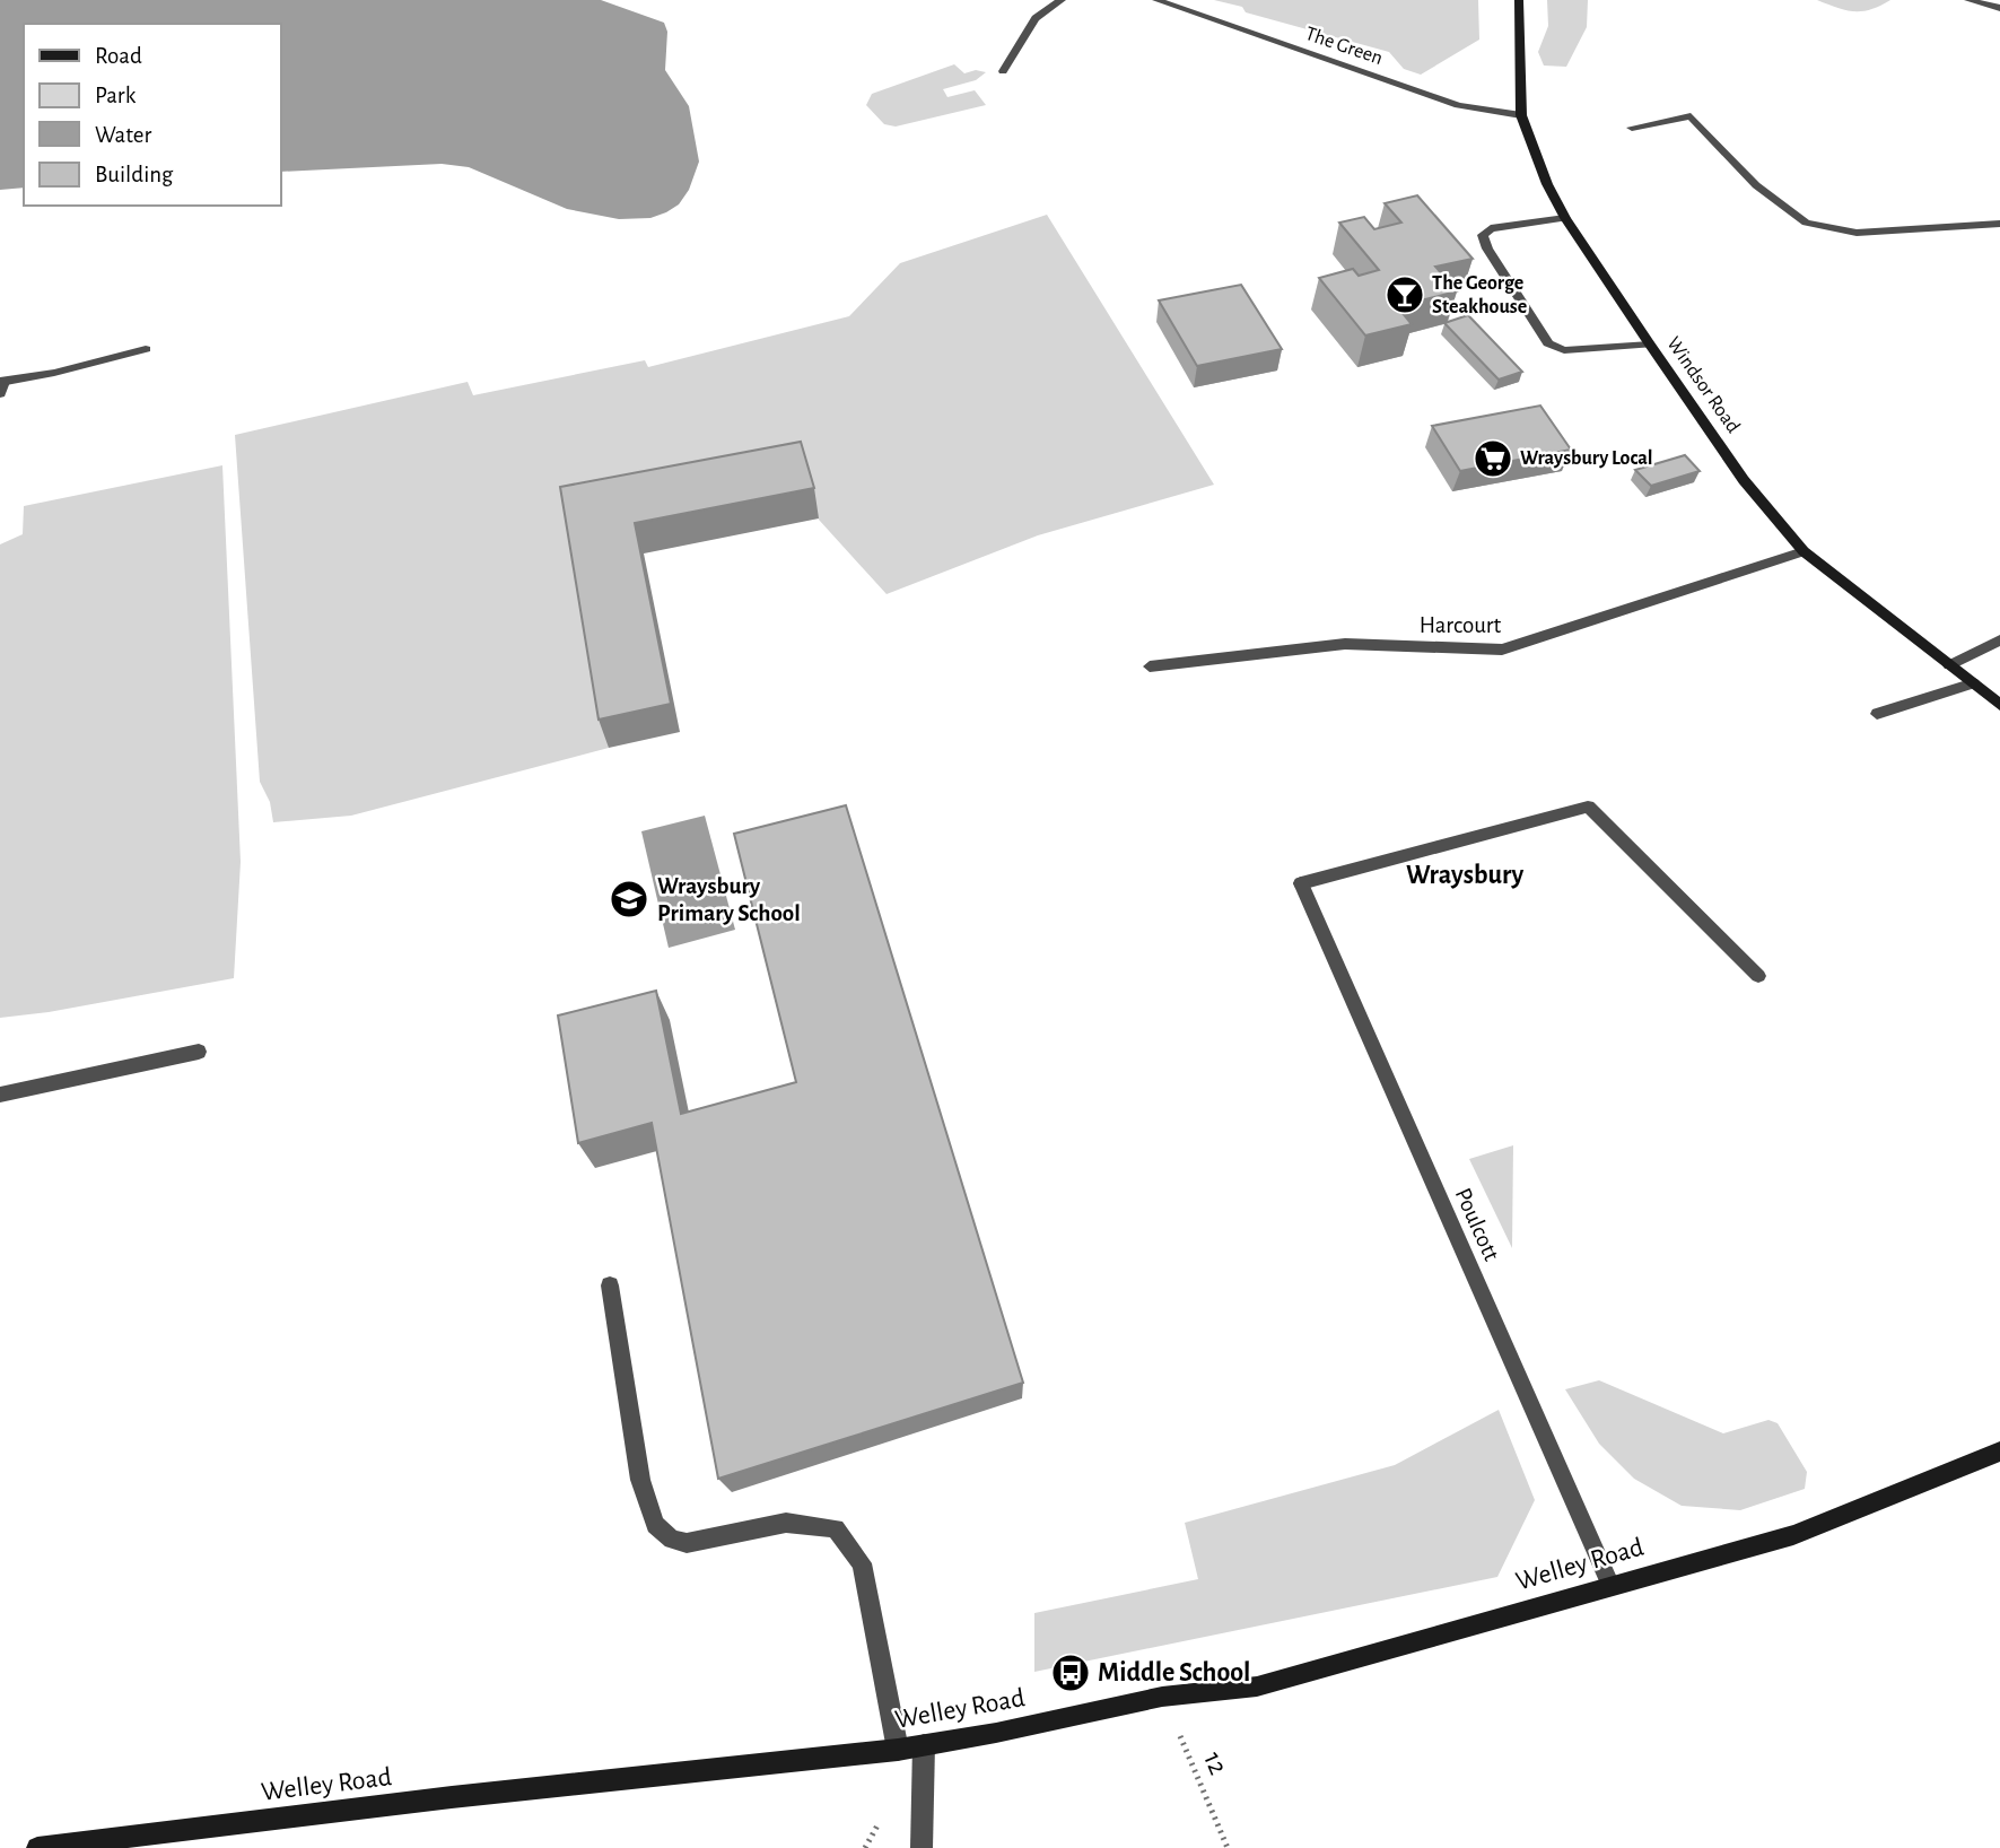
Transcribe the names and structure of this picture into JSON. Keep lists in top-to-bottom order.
{
  "streets": {
    "main road": ["Windsor Road", "Welley Road"],
    "street": ["The Green", "Harcourt", "Poulcott"],
    "path": ["12"]
  },
  "crossings": [
    ["The Green", "Windsor Road"],
    ["Windsor Road", "Harcourt"],
    ["Poulcott", "Welley Road"],
    ["Welley Road", "12"]
  ],
  "districts": ["Wraysbury"],
  "places": {
    "bar": ["The George Steakhouse"],
    "supermarket": ["Wraysbury Local"],
    "school or university": ["Wraysbury Primary School"],
    "bus stop": ["Middle School"]
  },
  "legend": [
    "Road",
    "Park",
    "Water",
    "Building"
  ]
}
